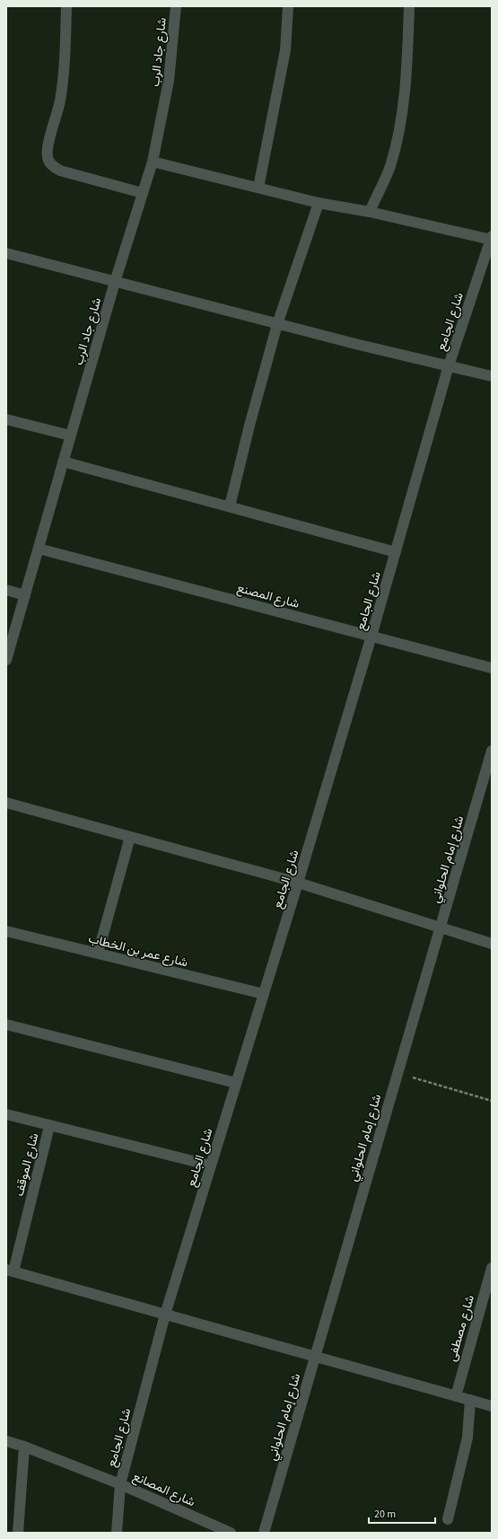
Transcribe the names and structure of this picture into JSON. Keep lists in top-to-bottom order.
{
  "streets": {
    "street": [
      "شارع جاد الرب",
      "شارع الجامع",
      "شارع المصنع",
      "شارع إمام الحلواني",
      "شارع عمر بن الخطاب",
      "شارع الموقف",
      "شارع مصطفى",
      "شارع المصانع"
    ]
  },
  "crossings": [
    ["شارع جاد الرب", "شارع المصنع"],
    ["شارع الجامع", "شارع المصنع"],
    ["شارع الجامع", "شارع عمر بن الخطاب"],
    ["شارع الجامع", "شارع المصانع"]
  ],
  "scale_bar": "20 m"
}
